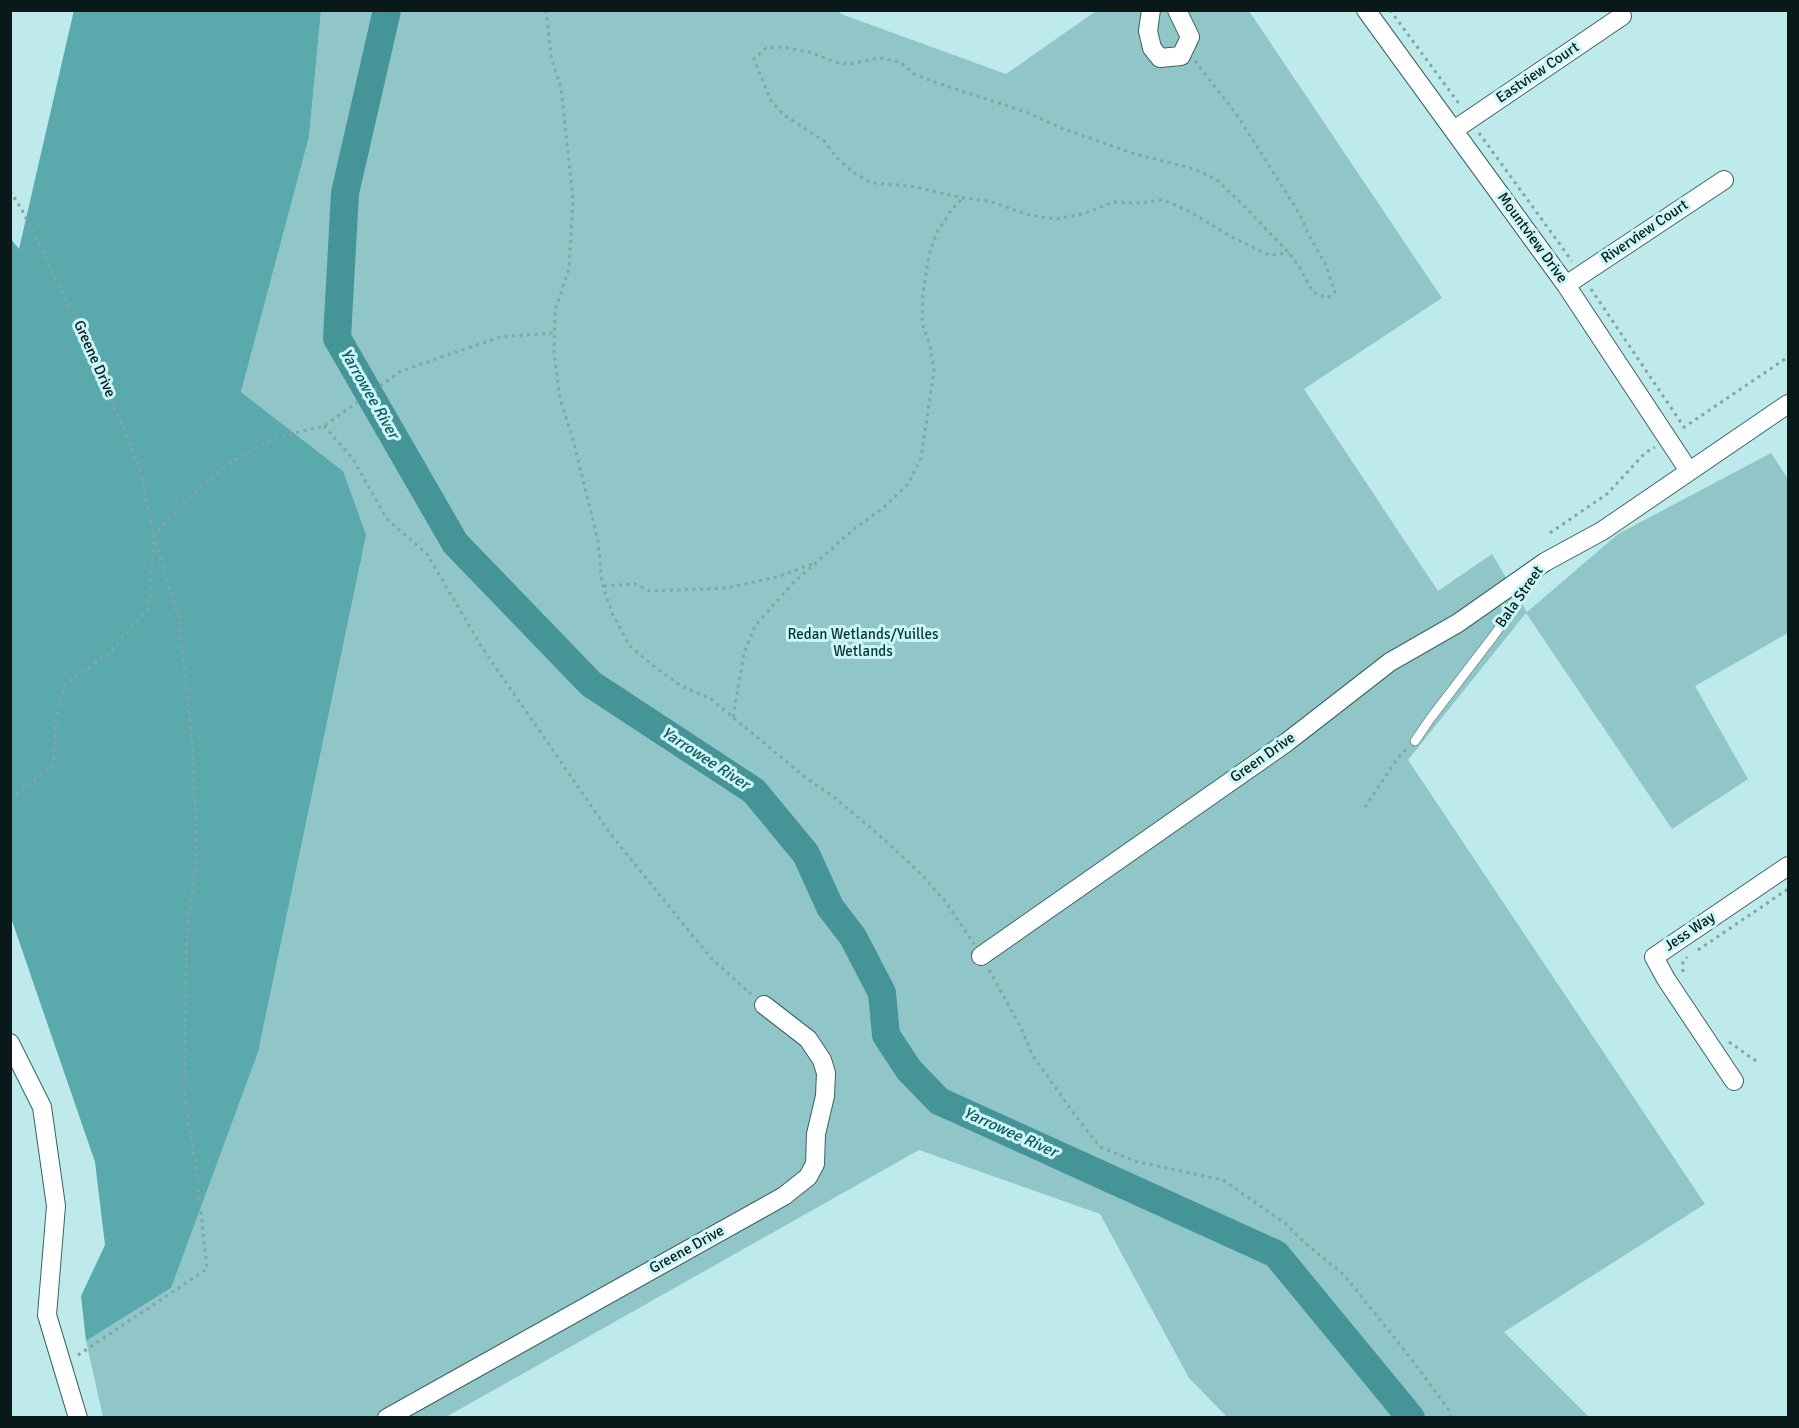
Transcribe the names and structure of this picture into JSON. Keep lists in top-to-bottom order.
{
  "streets": {
    "street": [
      "Eastview Court",
      "Riverview Court",
      "Mountview Drive",
      "Greene Drive",
      "Bala Street",
      "Green Drive",
      "Jess Way"
    ]
  },
  "crossings": [
    ["Eastview Court", "Mountview Drive"],
    ["Riverview Court", "Mountview Drive"],
    ["Mountview Drive", "Bala Street"],
    ["Bala Street", "Green Drive"]
  ],
  "water": ["Yarrowee River"],
  "parks": ["Redan Wetlands/Yuilles Wetlands"]
}
